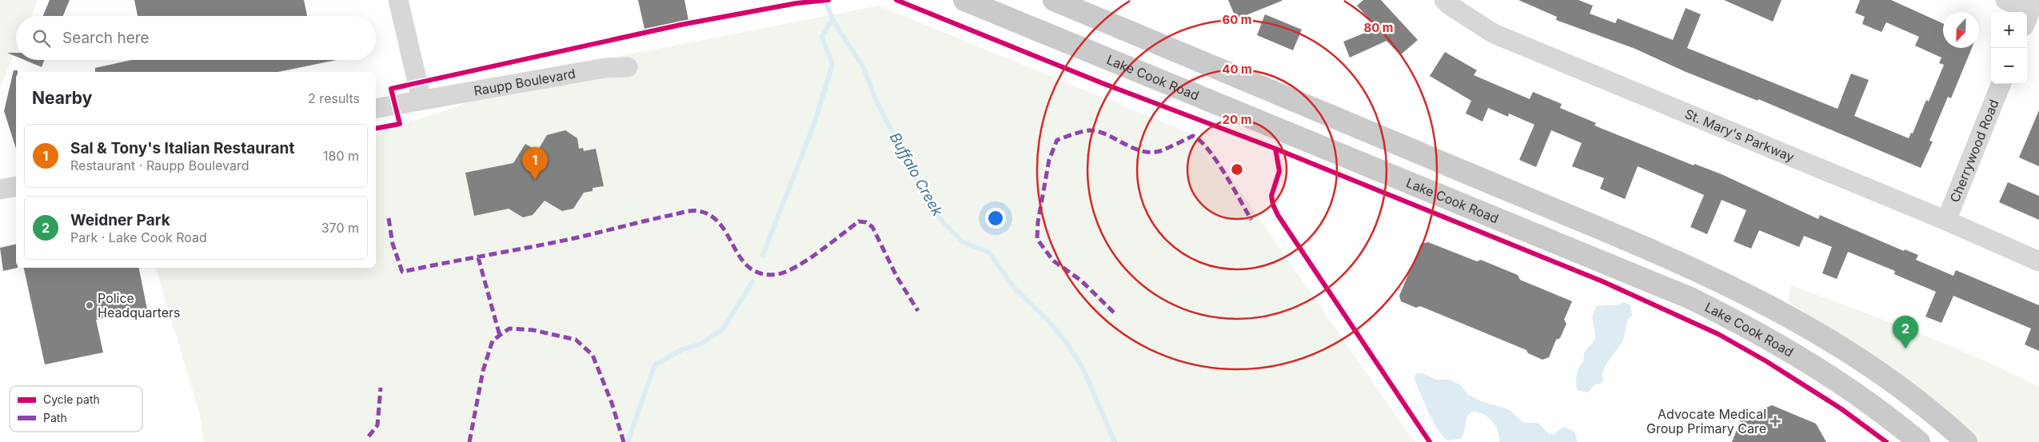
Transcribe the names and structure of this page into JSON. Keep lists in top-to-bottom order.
{
  "streets": {
    "main road": ["Lake Cook Road"],
    "street": ["Raupp Boulevard", "St. Mary's Parkway", "Cherrywood Road"]
  },
  "crossings": [
    ["St. Mary's Parkway", "Cherrywood Road"]
  ],
  "water": ["Buffalo Creek"],
  "places": {
    "other": ["Police Headquarters"],
    "health": ["Advocate Medical Group Primary Care"]
  },
  "legend": ["Cycle path", "Path"],
  "north": "bottom",
  "page": {
    "map_buttons": ["+", "−"],
    "search": "Search here",
    "heading": ["Nearby", "2 results"],
    "list": [
      {
        "mark": "1",
        "name": "Sal & Tony's Italian Restaurant",
        "note": "Restaurant · Raupp Boulevard",
        "value": "180 m"
      },
      {
        "mark": "2",
        "name": "Weidner Park",
        "note": "Park · Lake Cook Road",
        "value": "370 m"
      }
    ],
    "pins": ["1", "2"]
  },
  "rings": [
    "60 m",
    "80 m",
    "40 m",
    "20 m"
  ]
}
